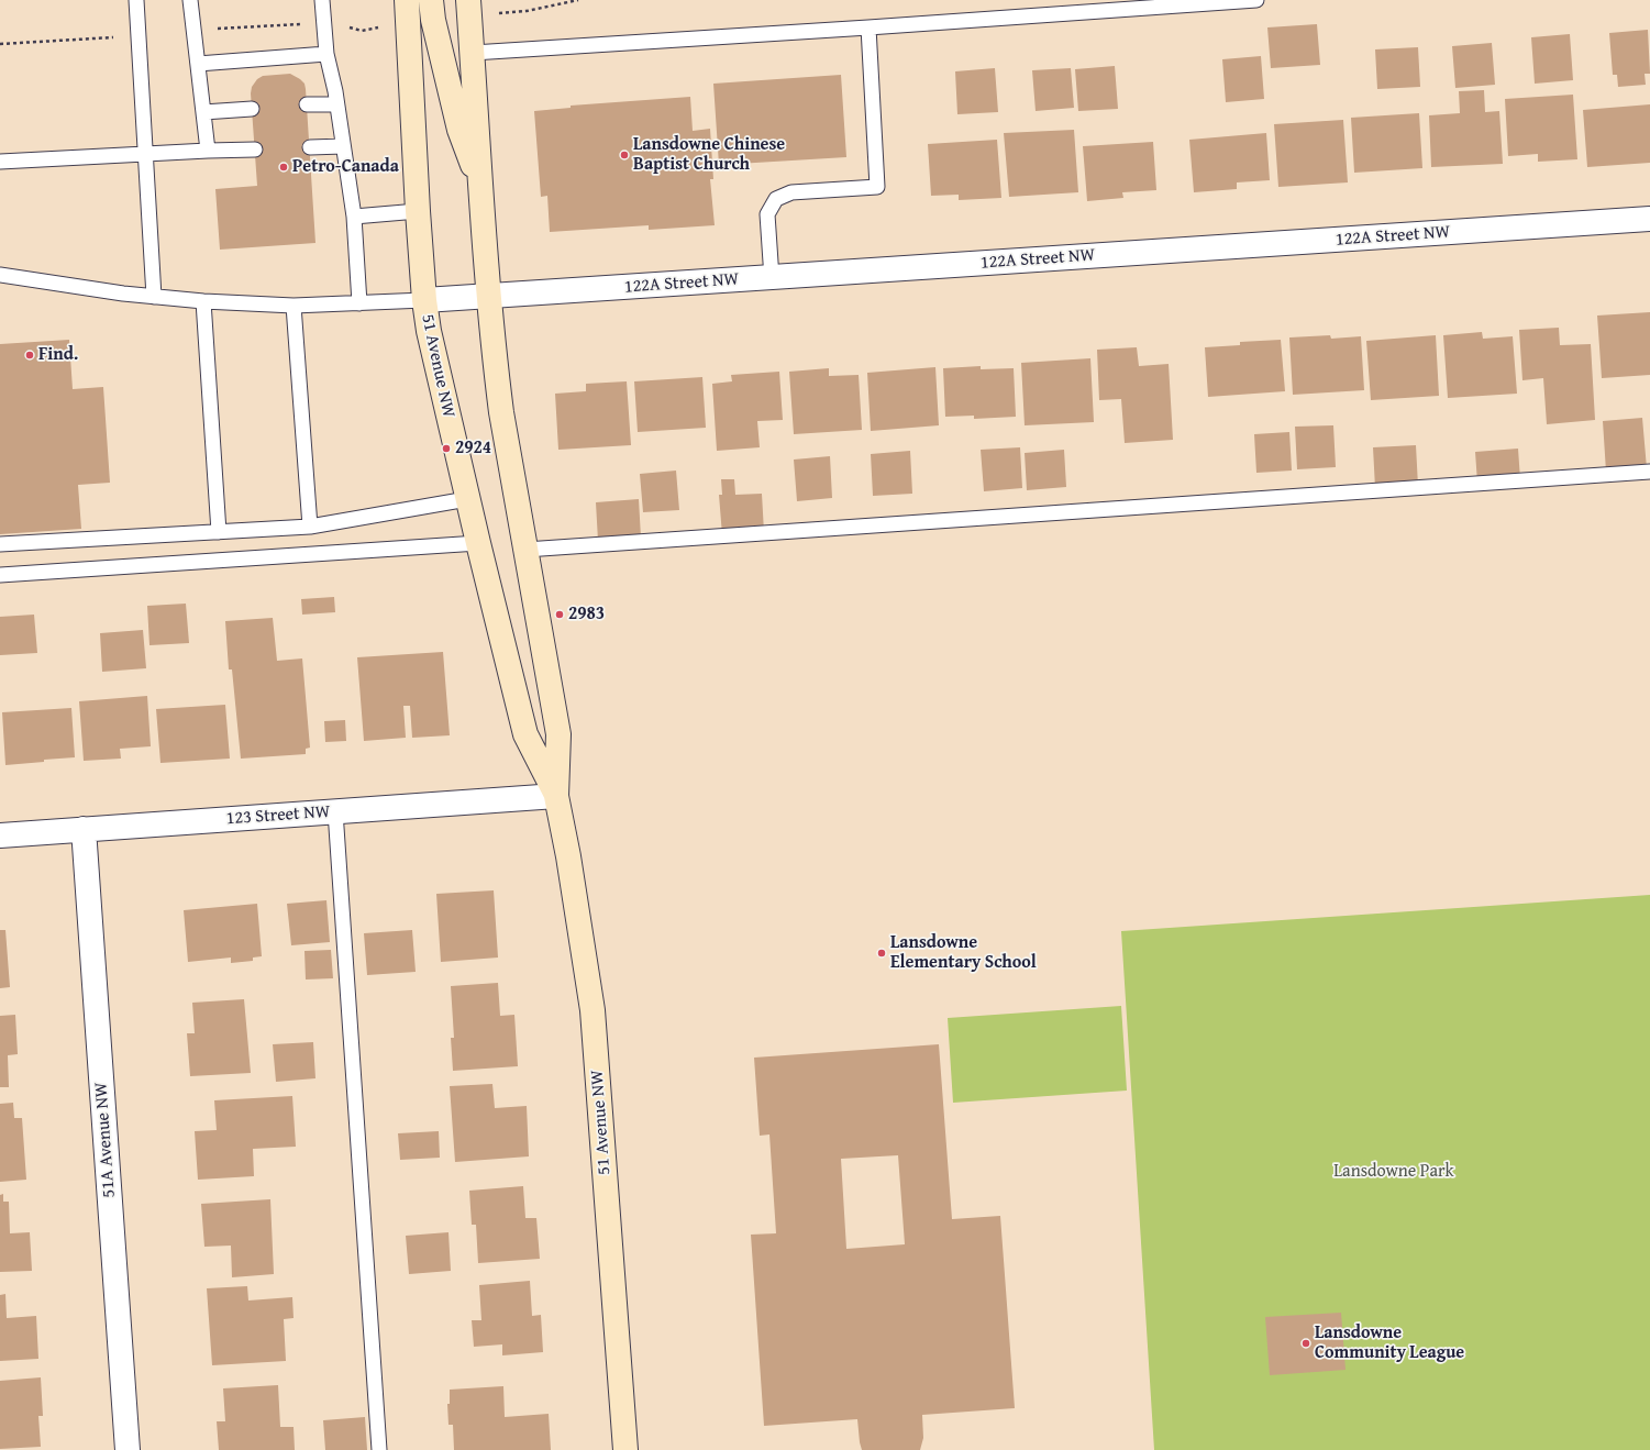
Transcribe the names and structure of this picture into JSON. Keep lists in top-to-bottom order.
{
  "streets": {
    "street": [
      "122A Street NW",
      "51 Avenue NW",
      "123 Street NW",
      "51A Avenue NW"
    ]
  },
  "crossings": [
    ["122A Street NW", "51 Avenue NW"],
    ["51 Avenue NW", "123 Street NW"],
    ["123 Street NW", "51A Avenue NW"]
  ],
  "parks": ["Lansdowne Park"],
  "places": [
    "Lansdowne Chinese Baptist Church",
    "Petro-Canada",
    "Find.",
    "2924",
    "2983",
    "Lansdowne Elementary School",
    "Lansdowne Community League"
  ]
}
